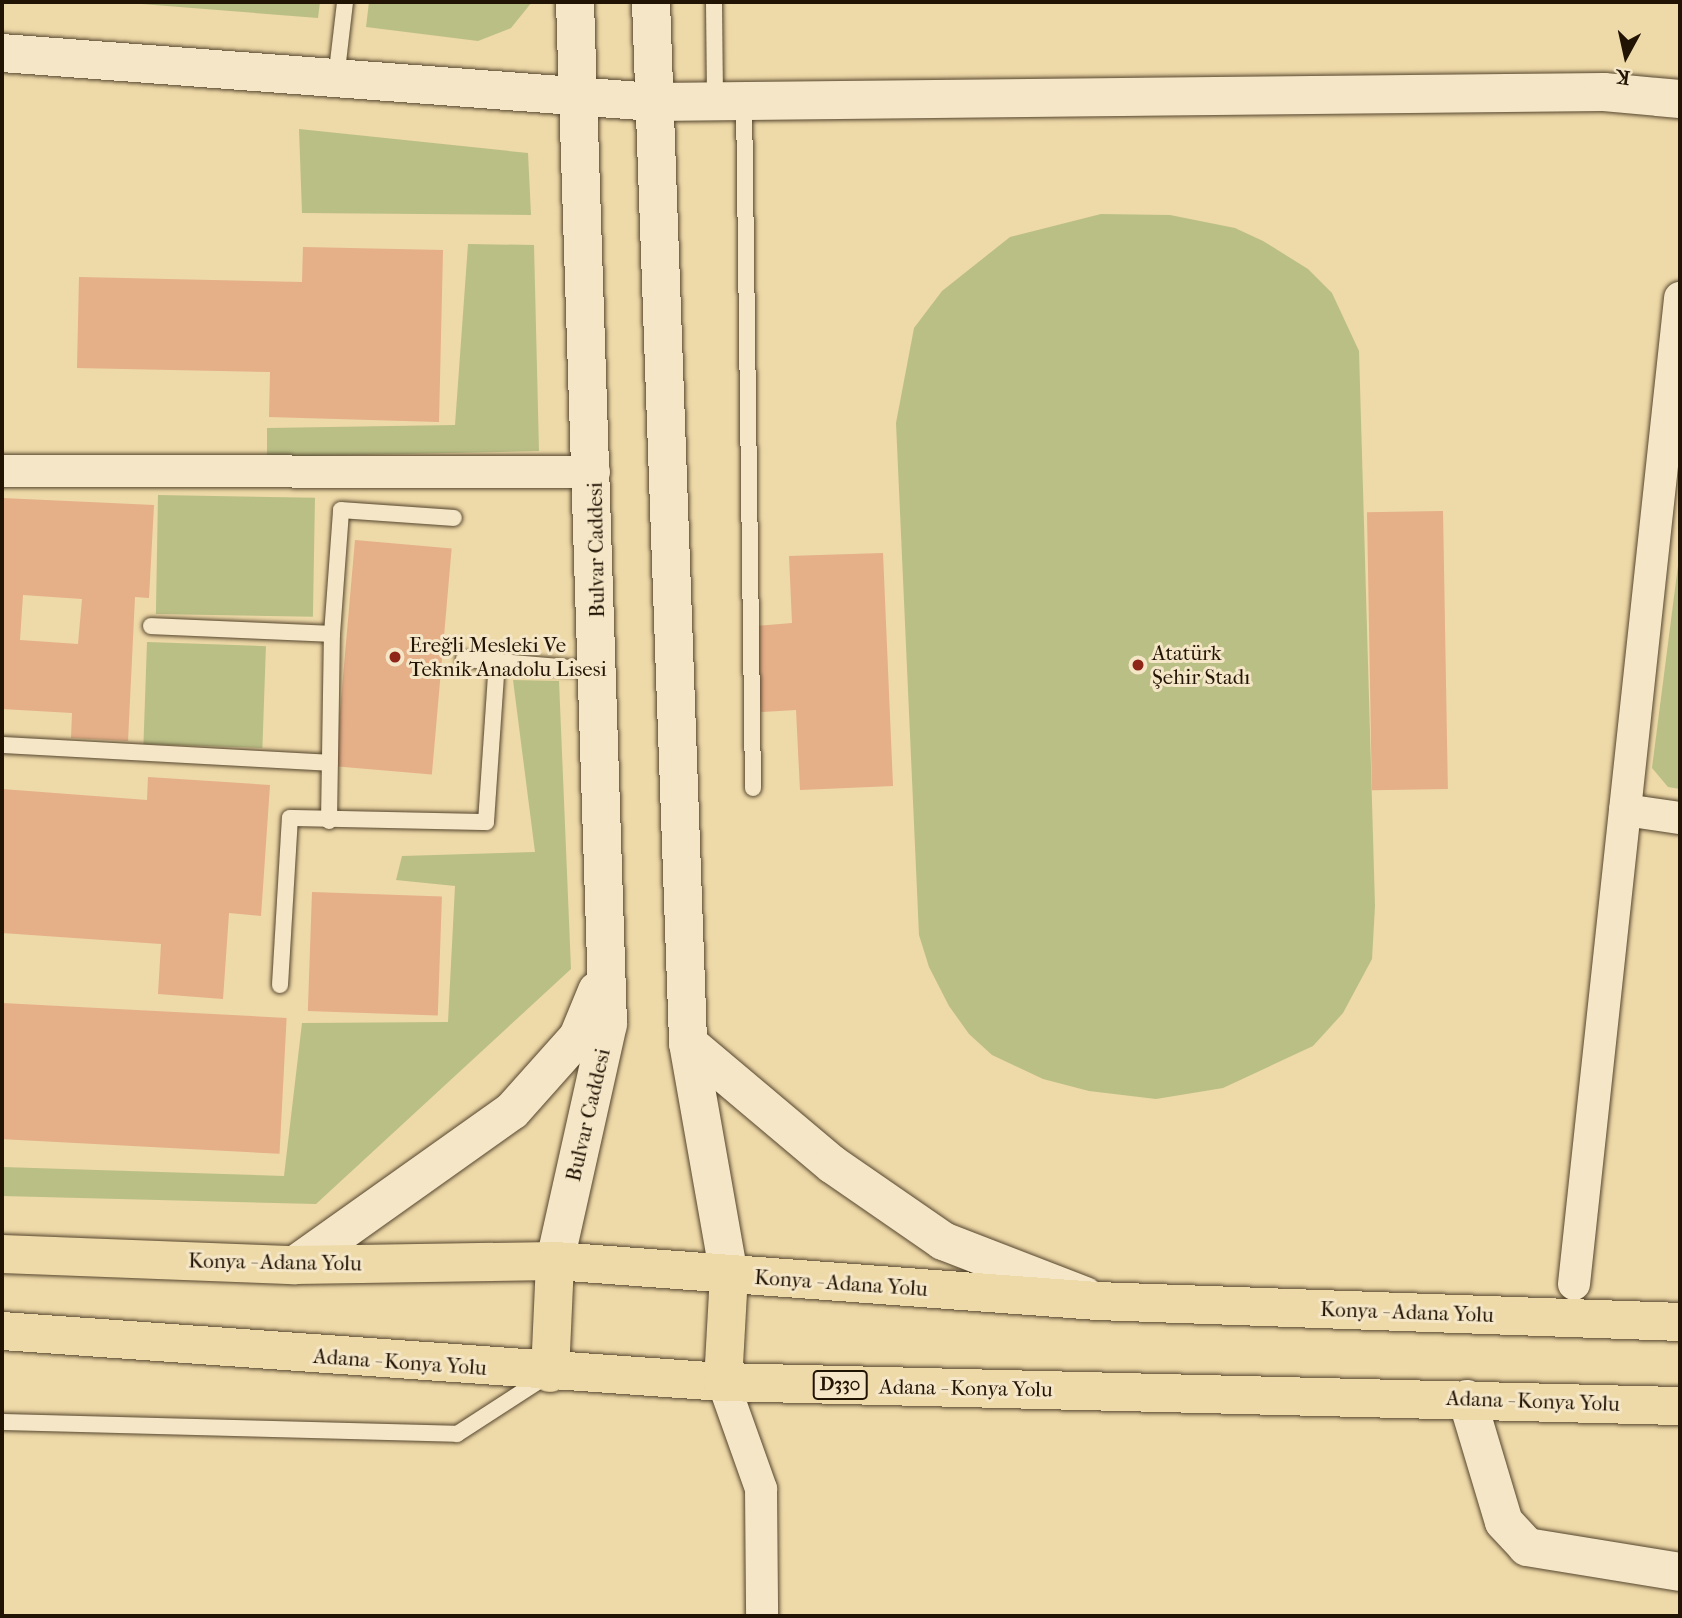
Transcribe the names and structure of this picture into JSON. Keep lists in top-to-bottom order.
{
  "streets": {
    "highway": ["Konya - Adana Yolu", "Adana - Konya Yolu", "D330"],
    "main road": ["Bulvar Caddesi"]
  },
  "crossings": [
    ["Bulvar Caddesi", "Konya - Adana Yolu"]
  ],
  "places": ["Ereğli Mesleki Ve Teknik Anadolu Lisesi", "Atatürk Şehir Stadı"],
  "north": "bottom"
}
